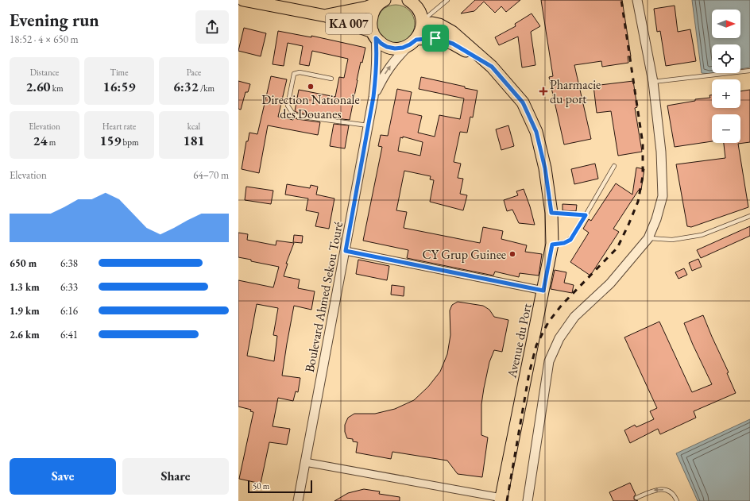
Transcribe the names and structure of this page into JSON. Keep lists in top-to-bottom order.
{
  "streets": {
    "main road": ["KA 007", "Avenue du Port"],
    "street": ["Boulevard Ahmed Sekou Touré"]
  },
  "crossings": [
    ["KA 007", "Boulevard Ahmed Sekou Touré"],
    ["KA 007", "Avenue du Port"],
    ["Boulevard Ahmed Sekou Touré", "Avenue du Port"]
  ],
  "places": {
    "other": ["Direction Nationale des Douanes", "CY Grup Guinee"],
    "health": ["Pharmacie du port"]
  },
  "scale_bar": "50 m",
  "north": "right",
  "page": {
    "heading": ["Evening run", "18:52 · 4 × 650 m"],
    "map_buttons": ["+", "−"],
    "stats": [
      ["Distance", "2.60 km"],
      ["Time", "16:59"],
      ["Pace", "6:32 /km"],
      ["Elevation", "24 m"],
      ["Heart rate", "159 bpm"],
      ["kcal", "181"]
    ],
    "chart": ["Elevation", "64–70 m"],
    "list": [
      {
        "name": "650 m",
        "note": "6:38"
      },
      {
        "name": "1.3 km",
        "note": "6:33"
      },
      {
        "name": "1.9 km",
        "note": "6:16"
      },
      {
        "name": "2.6 km",
        "note": "6:41"
      }
    ],
    "buttons": ["Save", "Share"],
    "scale": "50 m"
  }
}
